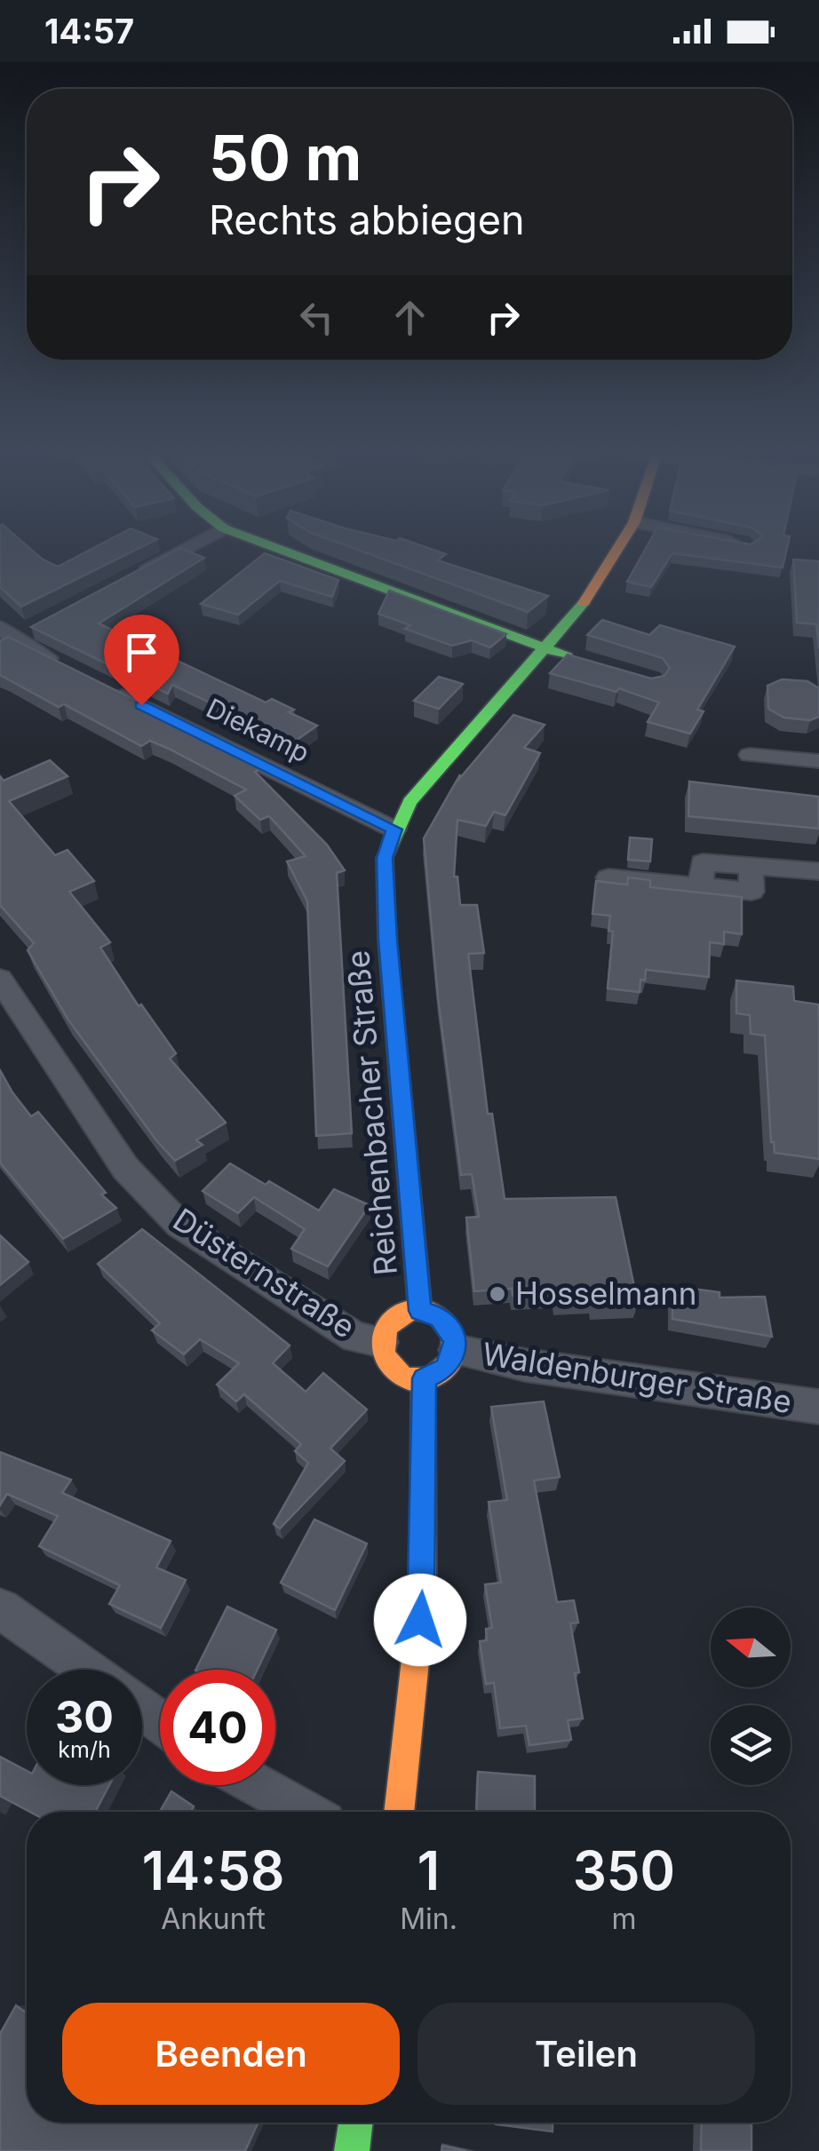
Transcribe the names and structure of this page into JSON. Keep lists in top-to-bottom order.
{
  "streets": {
    "street": [
      "Diekamp",
      "Reichenbacher Straße",
      "Düsternstraße",
      "Waldenburger Straße"
    ]
  },
  "crossings": [
    ["Diekamp", "Reichenbacher Straße"],
    ["Reichenbacher Straße", "Düsternstraße"],
    ["Reichenbacher Straße", "Waldenburger Straße"],
    ["Düsternstraße", "Waldenburger Straße"]
  ],
  "places": ["Hosselmann"],
  "north": "left",
  "page": {
    "status": "14:57",
    "turn": ["50 m", "Rechts abbiegen"],
    "speed": "30 km/h",
    "limit": "40",
    "eta": [
      "14:58",
      "Ankunft",
      "1",
      "Min.",
      "350",
      "m"
    ],
    "buttons": ["Beenden", "Teilen"]
  }
}
